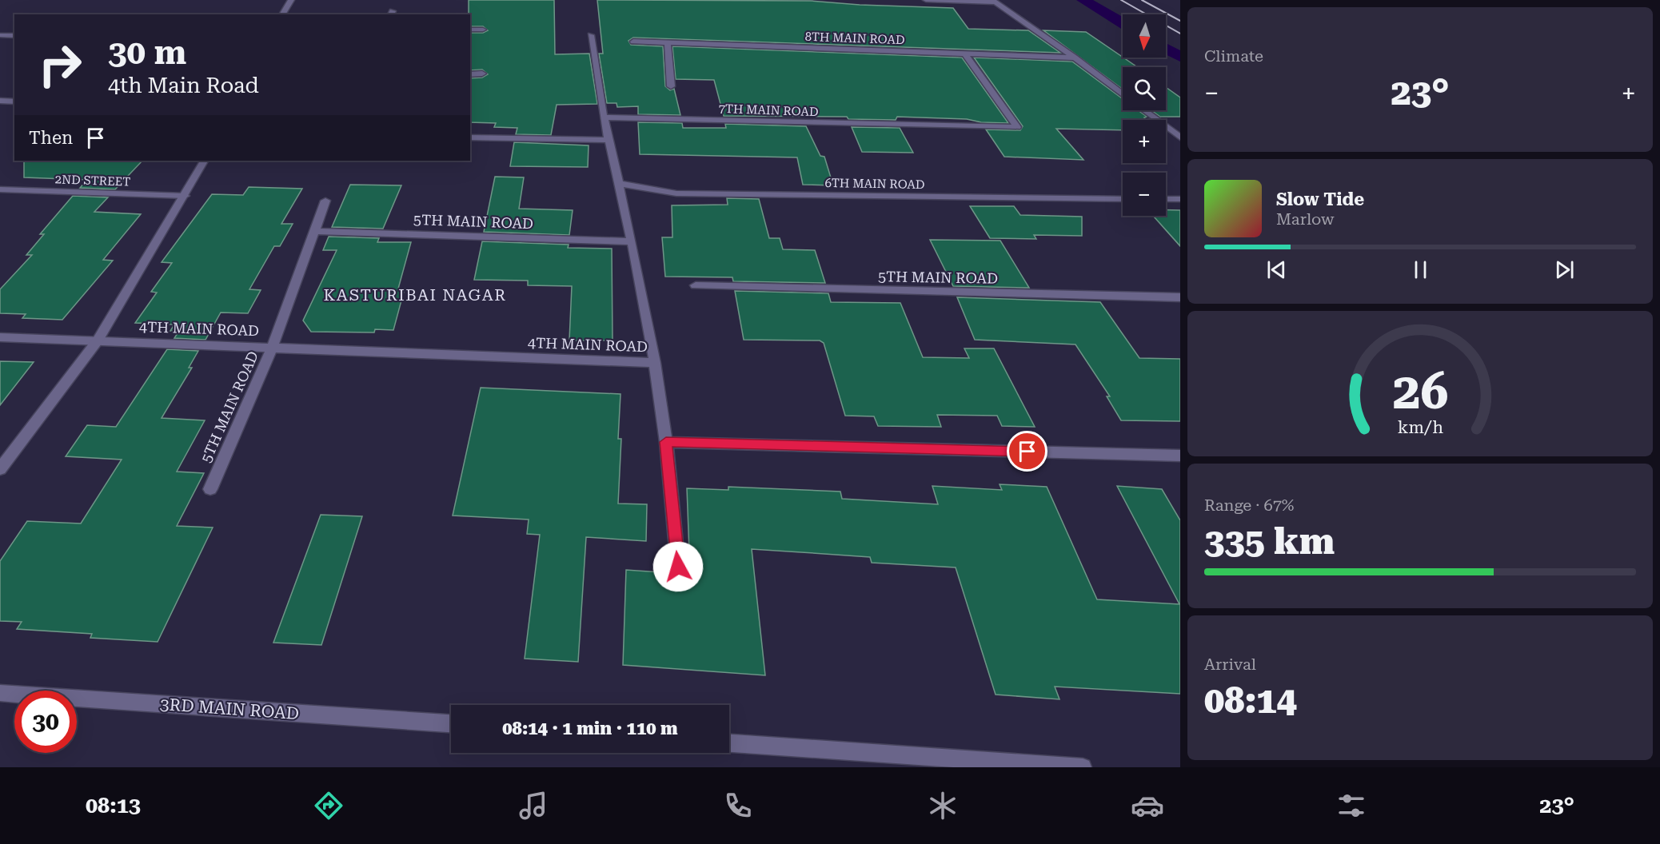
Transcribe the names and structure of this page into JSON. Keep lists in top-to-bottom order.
{
  "streets": {
    "street": [
      "8TH MAIN ROAD",
      "7TH MAIN ROAD",
      "2ND STREET",
      "6TH MAIN ROAD",
      "5TH MAIN ROAD",
      "4TH MAIN ROAD",
      "3RD MAIN ROAD"
    ]
  },
  "crossings": [
    ["8TH MAIN ROAD", "7TH MAIN ROAD"],
    ["5TH MAIN ROAD", "4TH MAIN ROAD"]
  ],
  "districts": ["KASTURIBAI NAGAR"],
  "north": "bottom",
  "page": {
    "tile": [
      "Climate",
      ["Range · 67%", "335 km"],
      ["Arrival", "08:14"]
    ],
    "map_buttons": ["+", "−"],
    "turn": ["30 m", "4th Main Road"],
    "heat": ["−", "23°", "+"],
    "then": "Then",
    "song": ["Slow Tide", "Marlow"],
    "limit": "30",
    "trip": "08:14 · 1 min · 110 m",
    "tabs": ["08:13", "23°"],
    "gauge": ["26", "km/h"]
  }
}
